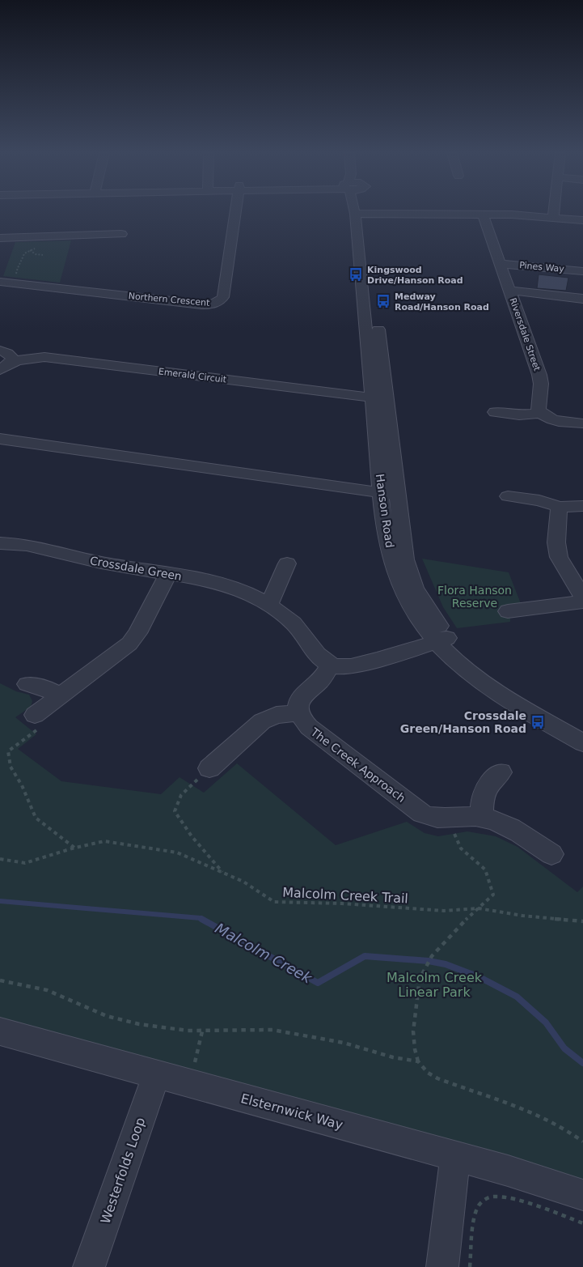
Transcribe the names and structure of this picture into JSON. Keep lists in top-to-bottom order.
{
  "streets": {
    "street": [
      "Pines Way",
      "Northern Crescent",
      "Riversdale Street",
      "Emerald Circuit",
      "Hanson Road",
      "Crossdale Green",
      "The Creek Approach",
      "Elsternwick Way",
      "Westerfolds Loop"
    ],
    "path": ["Malcolm Creek Trail"]
  },
  "crossings": [
    ["Pines Way", "Riversdale Street"],
    ["Emerald Circuit", "Hanson Road"],
    ["Elsternwick Way", "Westerfolds Loop"]
  ],
  "water": ["Malcolm Creek"],
  "parks": ["Flora Hanson Reserve", "Malcolm Creek Linear Park"],
  "places": {
    "bus stop": ["Kingswood Drive/Hanson Road", "Medway Road/Hanson Road", "Crossdale Green/Hanson Road"]
  }
}
